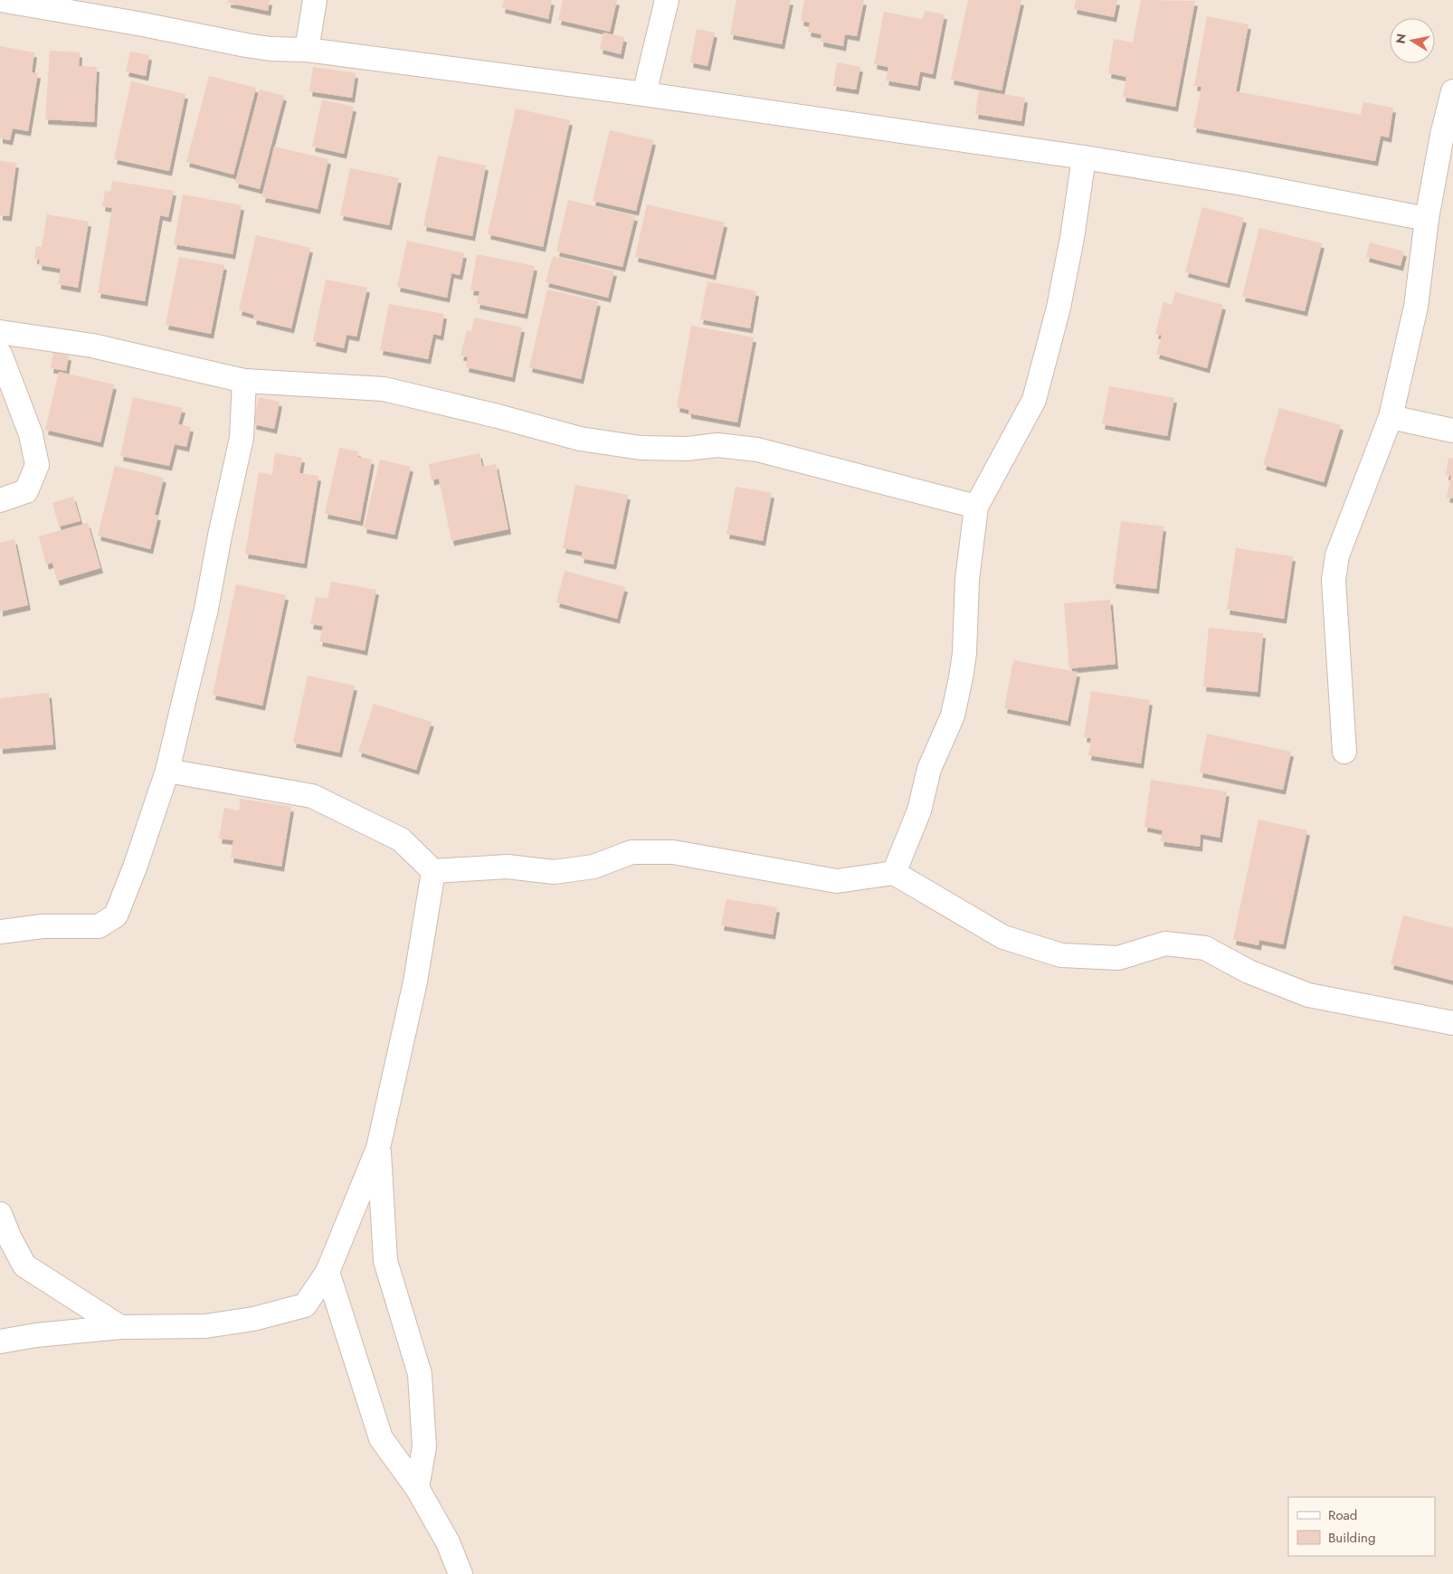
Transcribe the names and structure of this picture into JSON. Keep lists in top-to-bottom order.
{
  "legend": ["Road", "Building"],
  "north": "left"
}
